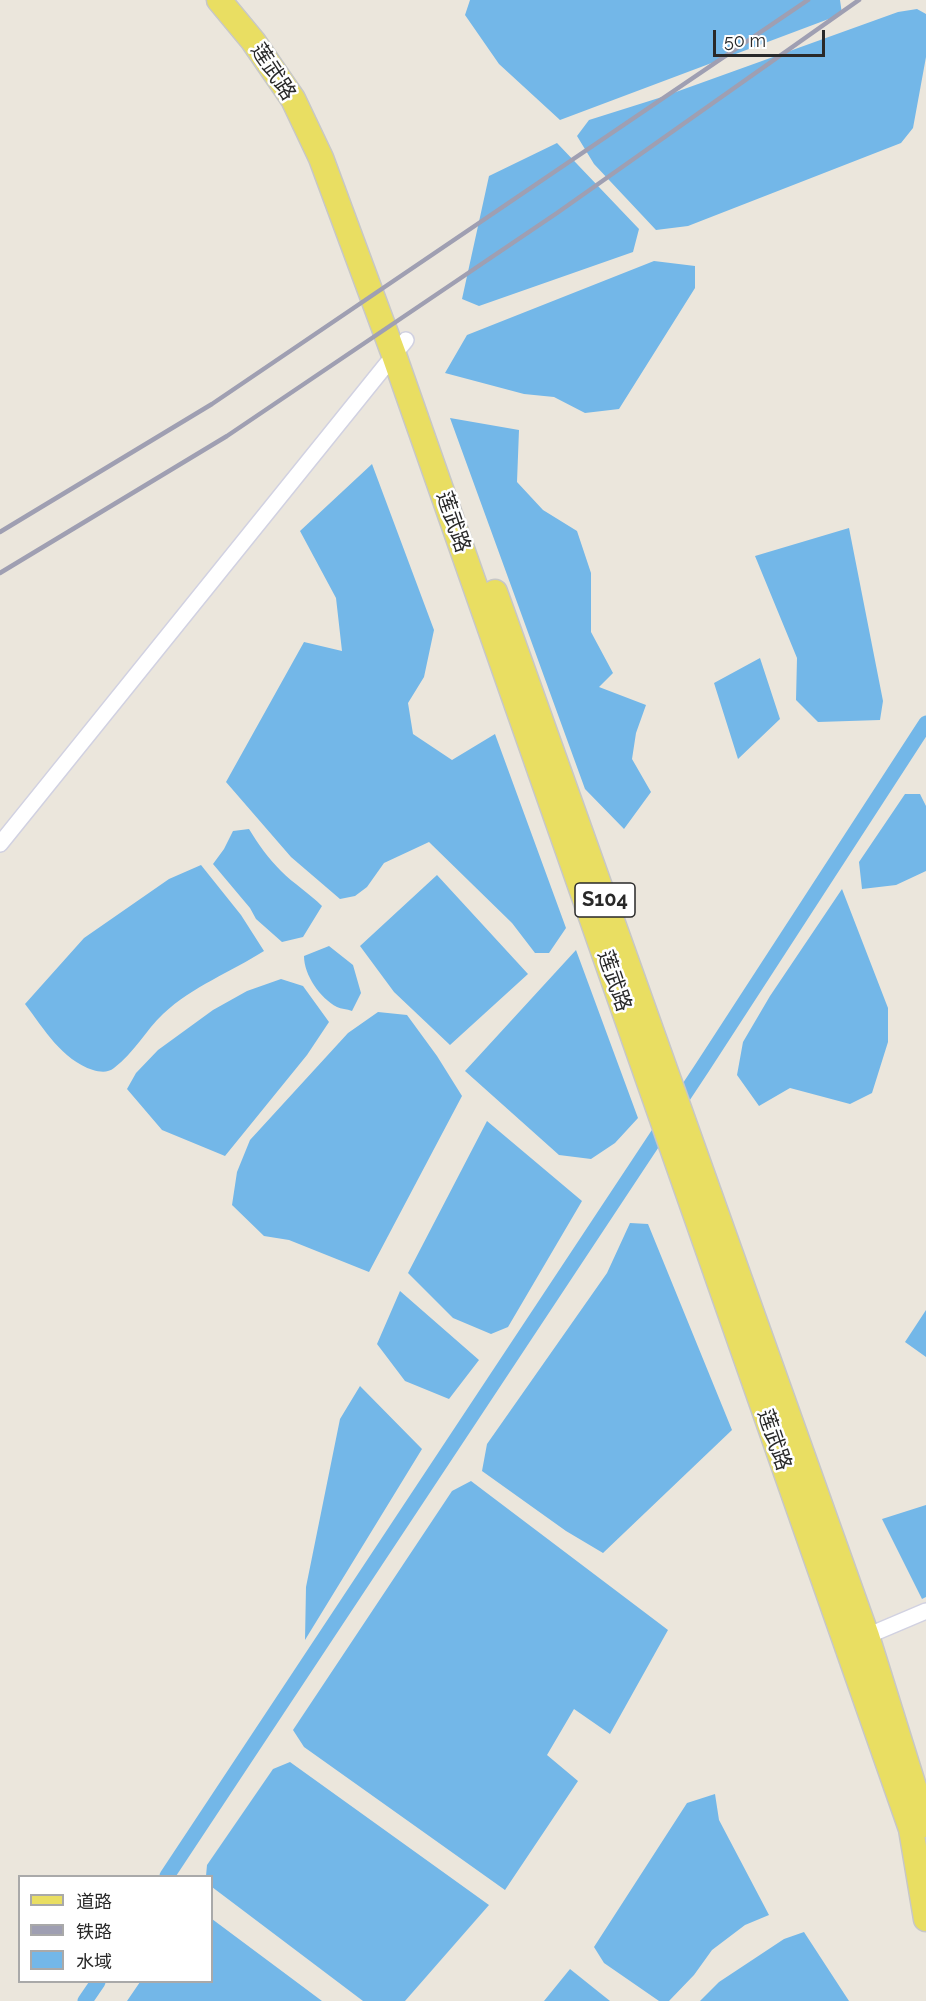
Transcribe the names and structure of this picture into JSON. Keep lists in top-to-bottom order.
{
  "streets": {
    "main road": ["莲武路", "S104"]
  },
  "legend": ["道路", "铁路", "水域"],
  "scale_bar": "50 m"
}
